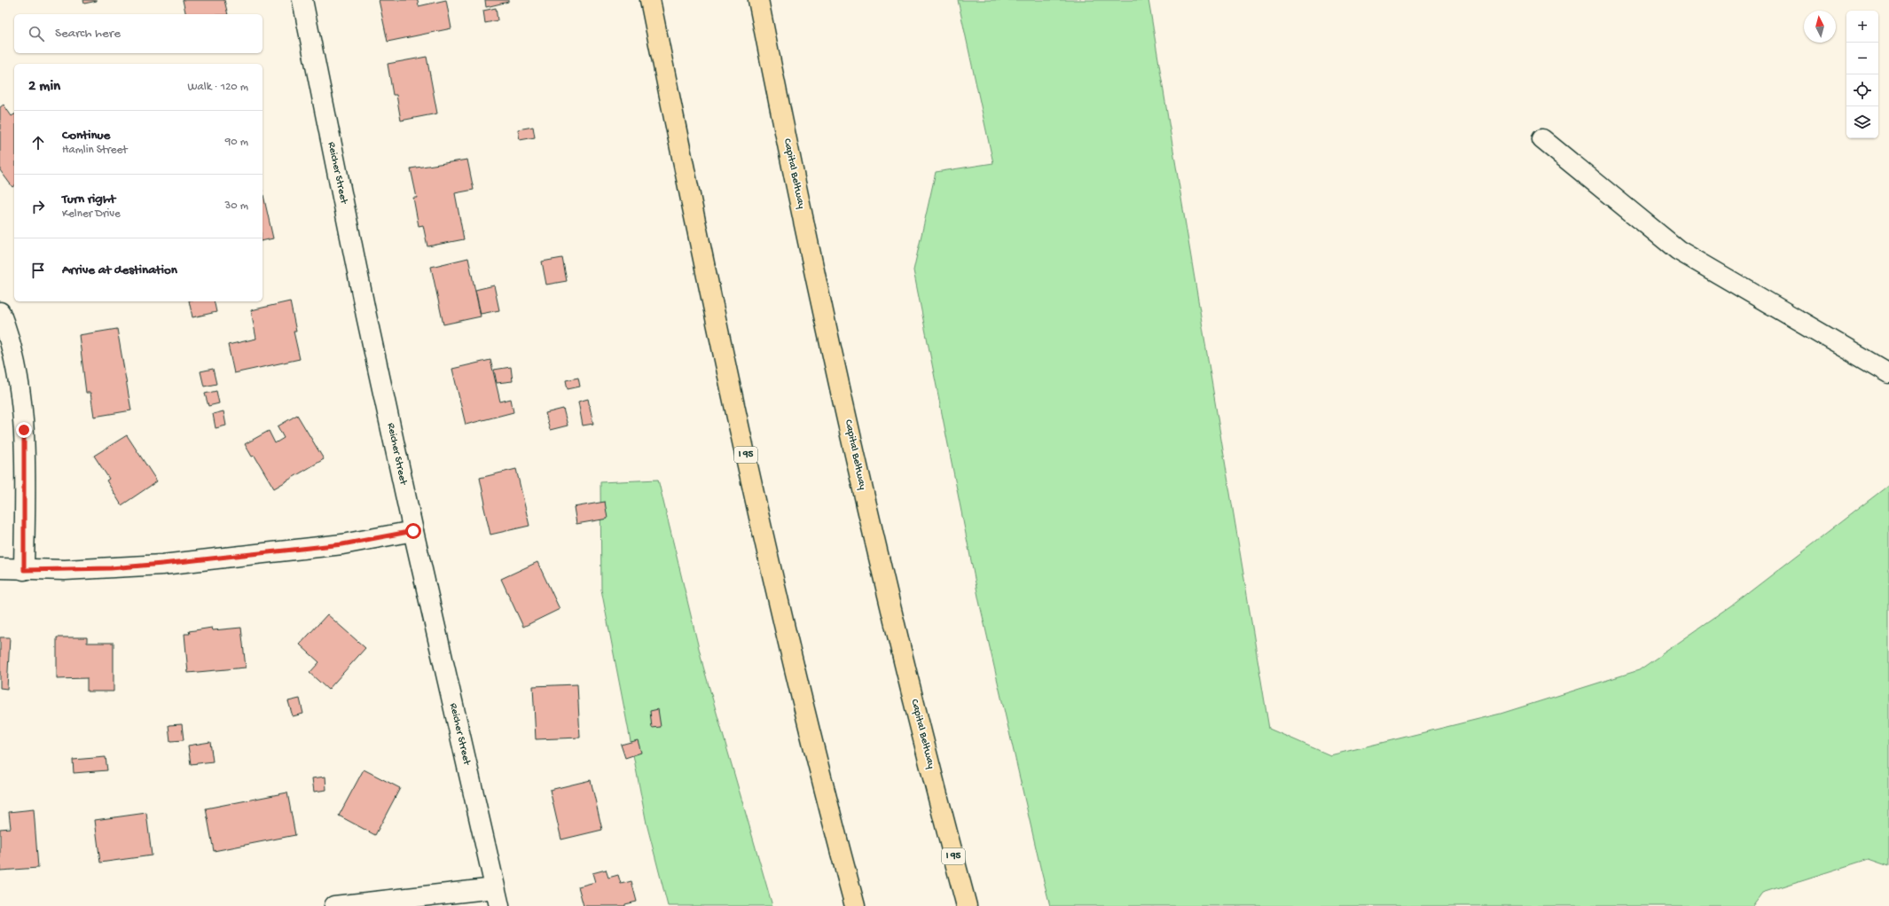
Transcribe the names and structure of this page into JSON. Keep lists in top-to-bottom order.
{
  "streets": {
    "highway": ["Capital Beltway", "I 95"],
    "street": ["Reicher Street"]
  },
  "north": "top",
  "page": {
    "map_buttons": ["+", "−"],
    "search": "Search here",
    "heading": ["2 min", "Walk · 120 m"],
    "list": [
      ["Continue", "Hamlin Street", "90 m"],
      ["Turn right", "Kelner Drive", "30 m"],
      "Arrive at destination"
    ]
  }
}
